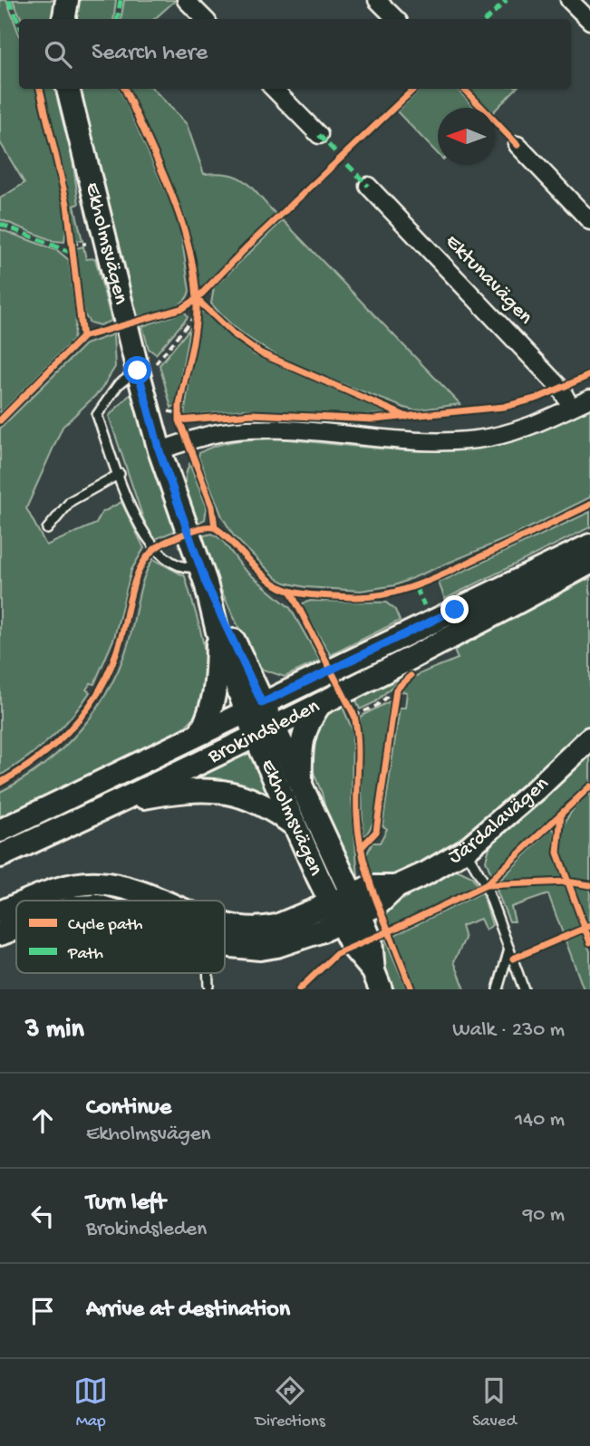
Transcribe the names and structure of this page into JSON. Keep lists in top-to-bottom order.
{
  "streets": {
    "street": [
      "Ekholmsvägen",
      "Ektunavägen",
      "Brokindsleden",
      "Järdalavägen"
    ]
  },
  "crossings": [
    ["Ekholmsvägen", "Brokindsleden"],
    ["Ekholmsvägen", "Järdalavägen"]
  ],
  "legend": ["Cycle path", "Path"],
  "north": "left",
  "page": {
    "search": "Search here",
    "heading": ["3 min", "Walk · 230 m"],
    "list": [
      ["Continue", "Ekholmsvägen", "140 m"],
      ["Turn left", "Brokindsleden", "90 m"],
      "Arrive at destination"
    ],
    "nav": ["Map", "Directions", "Saved"]
  }
}
